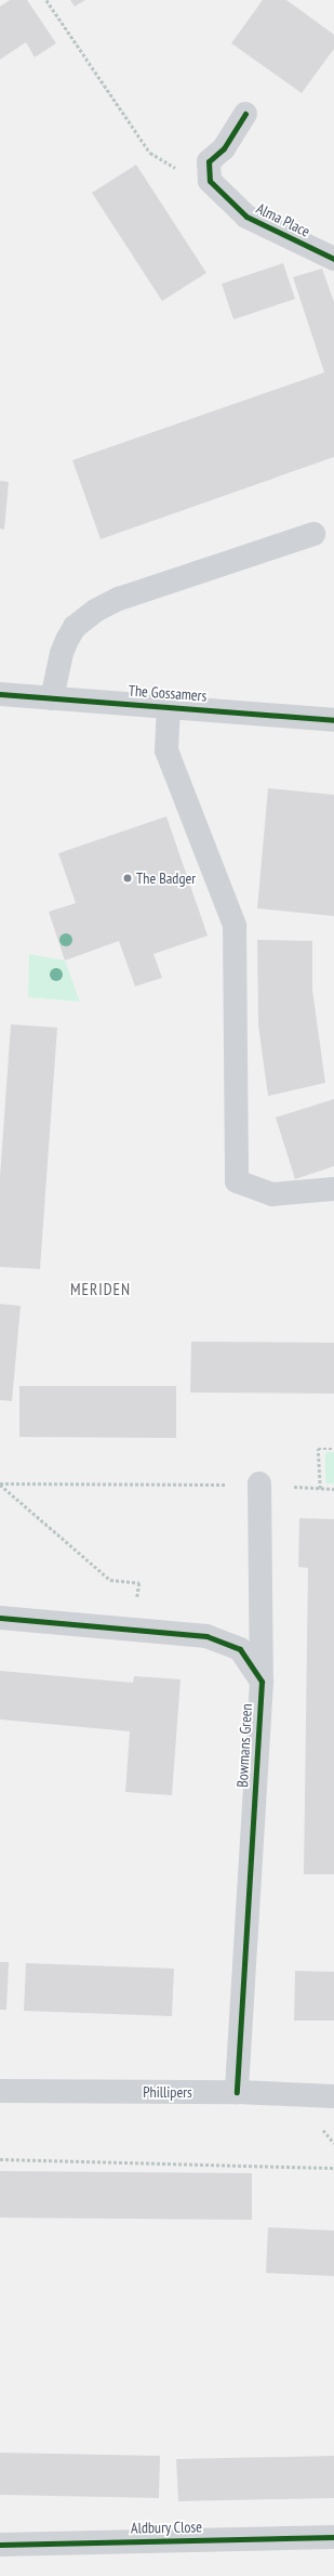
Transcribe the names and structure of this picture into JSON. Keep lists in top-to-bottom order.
{
  "streets": {
    "street": [
      "Alma Place",
      "The Gossamers",
      "Bowmans Green",
      "Phillipers",
      "Aldbury Close"
    ]
  },
  "crossings": [
    ["Bowmans Green", "Phillipers"]
  ],
  "districts": ["MERIDEN"],
  "places": ["The Badger"]
}
